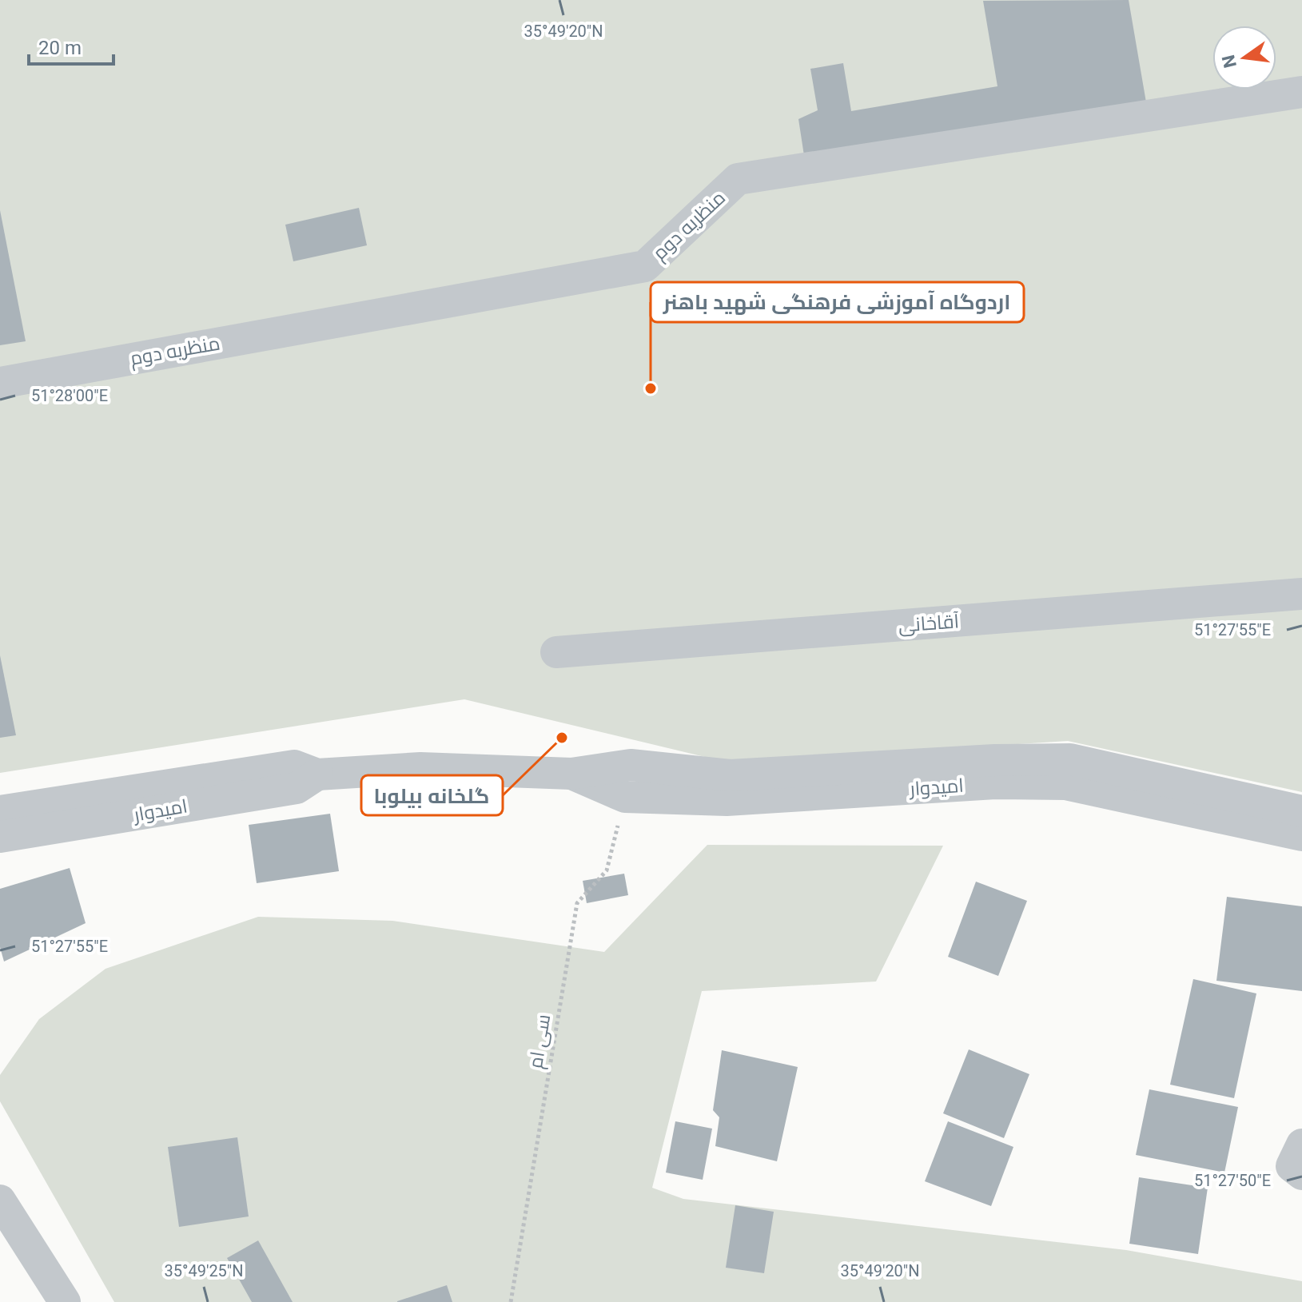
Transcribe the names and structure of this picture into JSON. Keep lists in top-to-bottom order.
{
  "streets": {
    "street": ["منظریه دوم", "آقاخانی", "امیدوار"],
    "path": ["سی ام"]
  },
  "crossings": [
    ["امیدوار", "سی ام"]
  ],
  "places": ["اردوگاه آموزشی فرهنگی شهید باهنر", "گلخانه بیلوبا"],
  "scale_bar": "20 m",
  "north": "left",
  "coordinates": [
    "35°49'20\"N",
    "51°28'00\"E",
    "51°27'55\"E",
    "51°27'50\"E",
    "35°49'25\"N"
  ]
}
